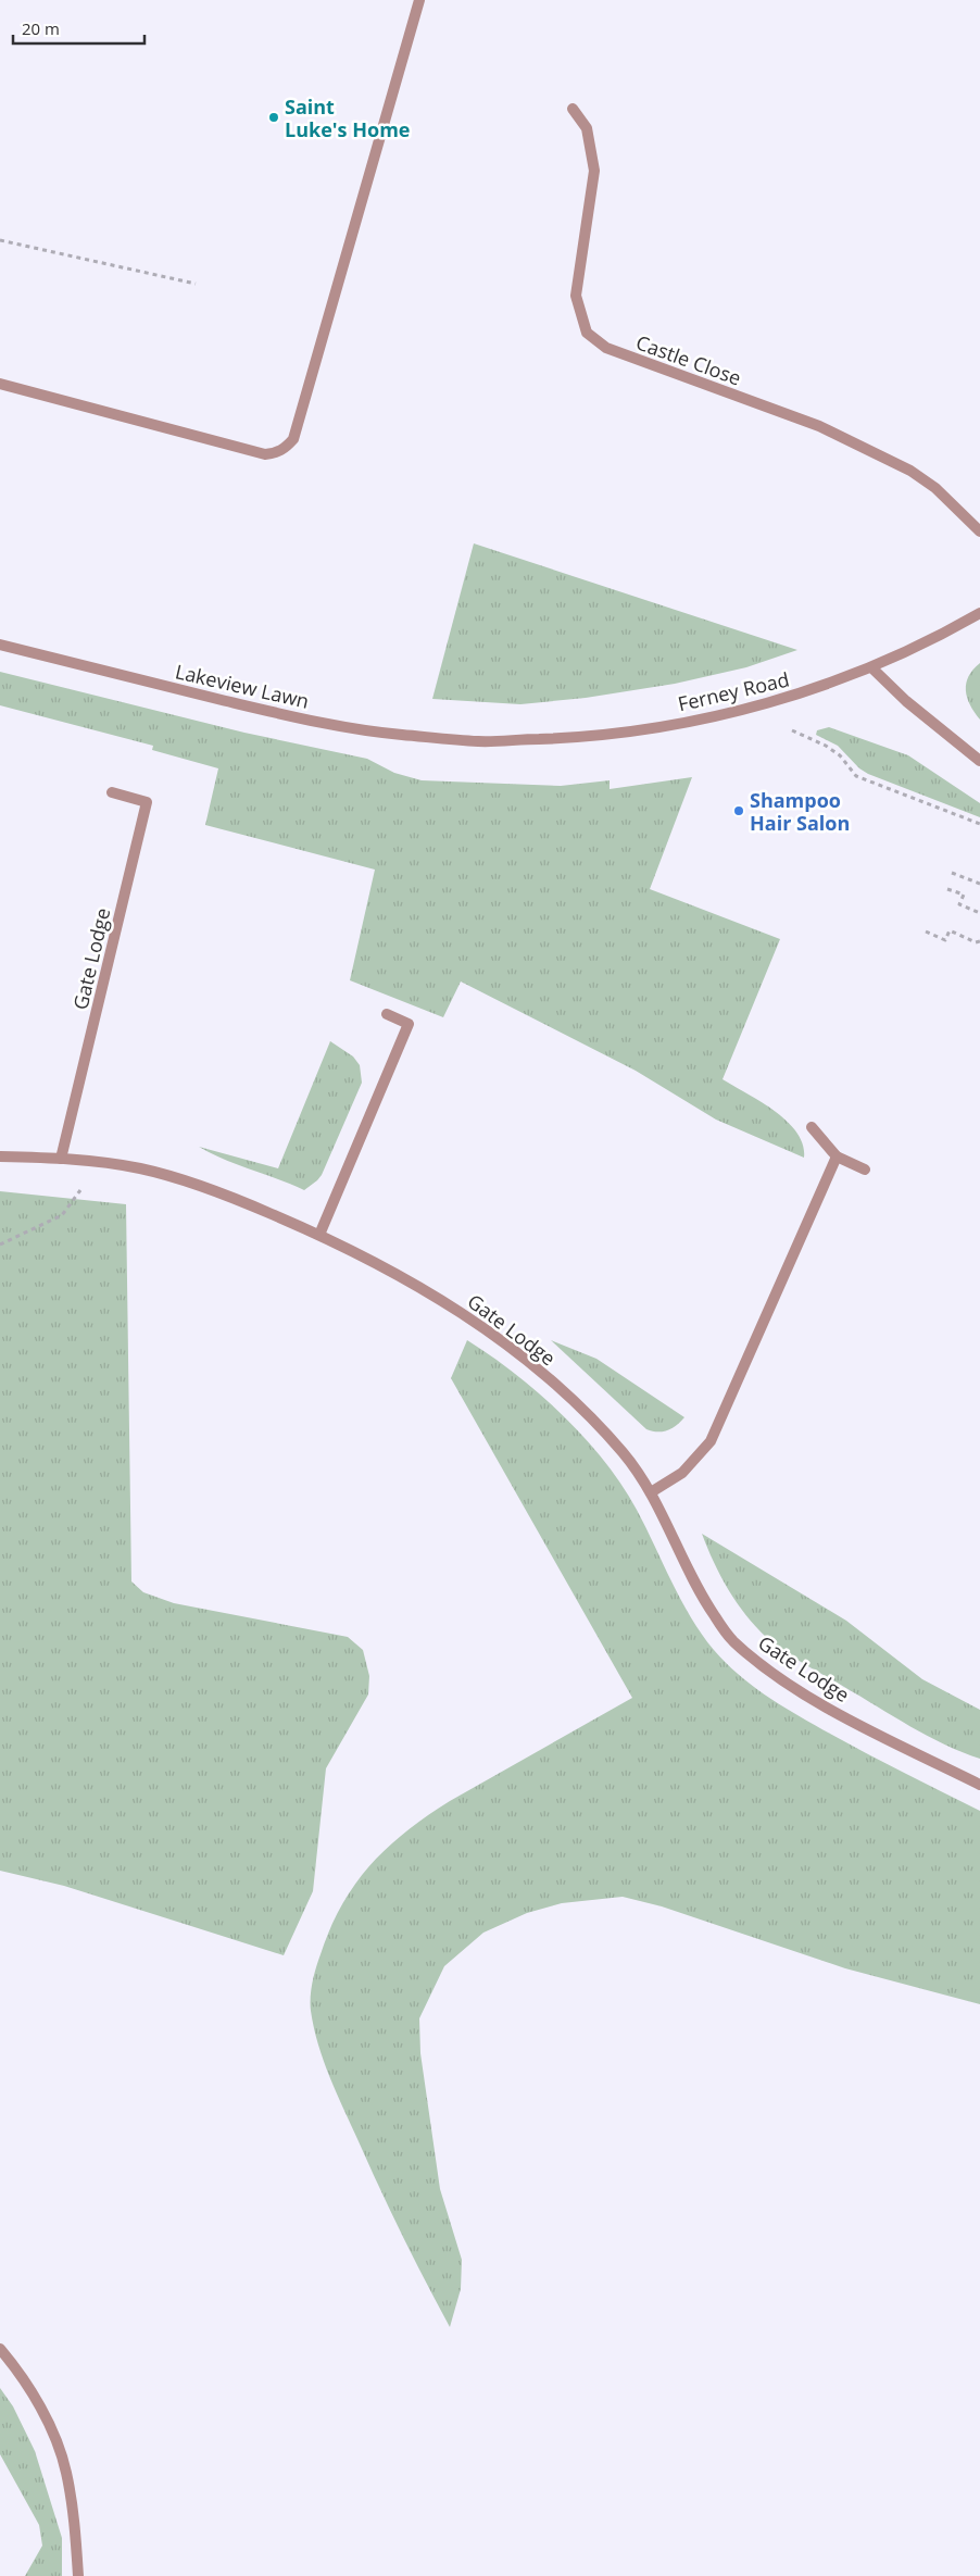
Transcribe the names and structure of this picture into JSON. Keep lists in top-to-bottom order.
{
  "streets": {
    "street": [
      "Castle Close",
      "Lakeview Lawn",
      "Ferney Road",
      "Gate Lodge"
    ]
  },
  "crossings": [
    ["Lakeview Lawn", "Ferney Road"]
  ],
  "places": ["Saint Luke's Home", "Shampoo Hair Salon"],
  "scale_bar": "20 m"
}
